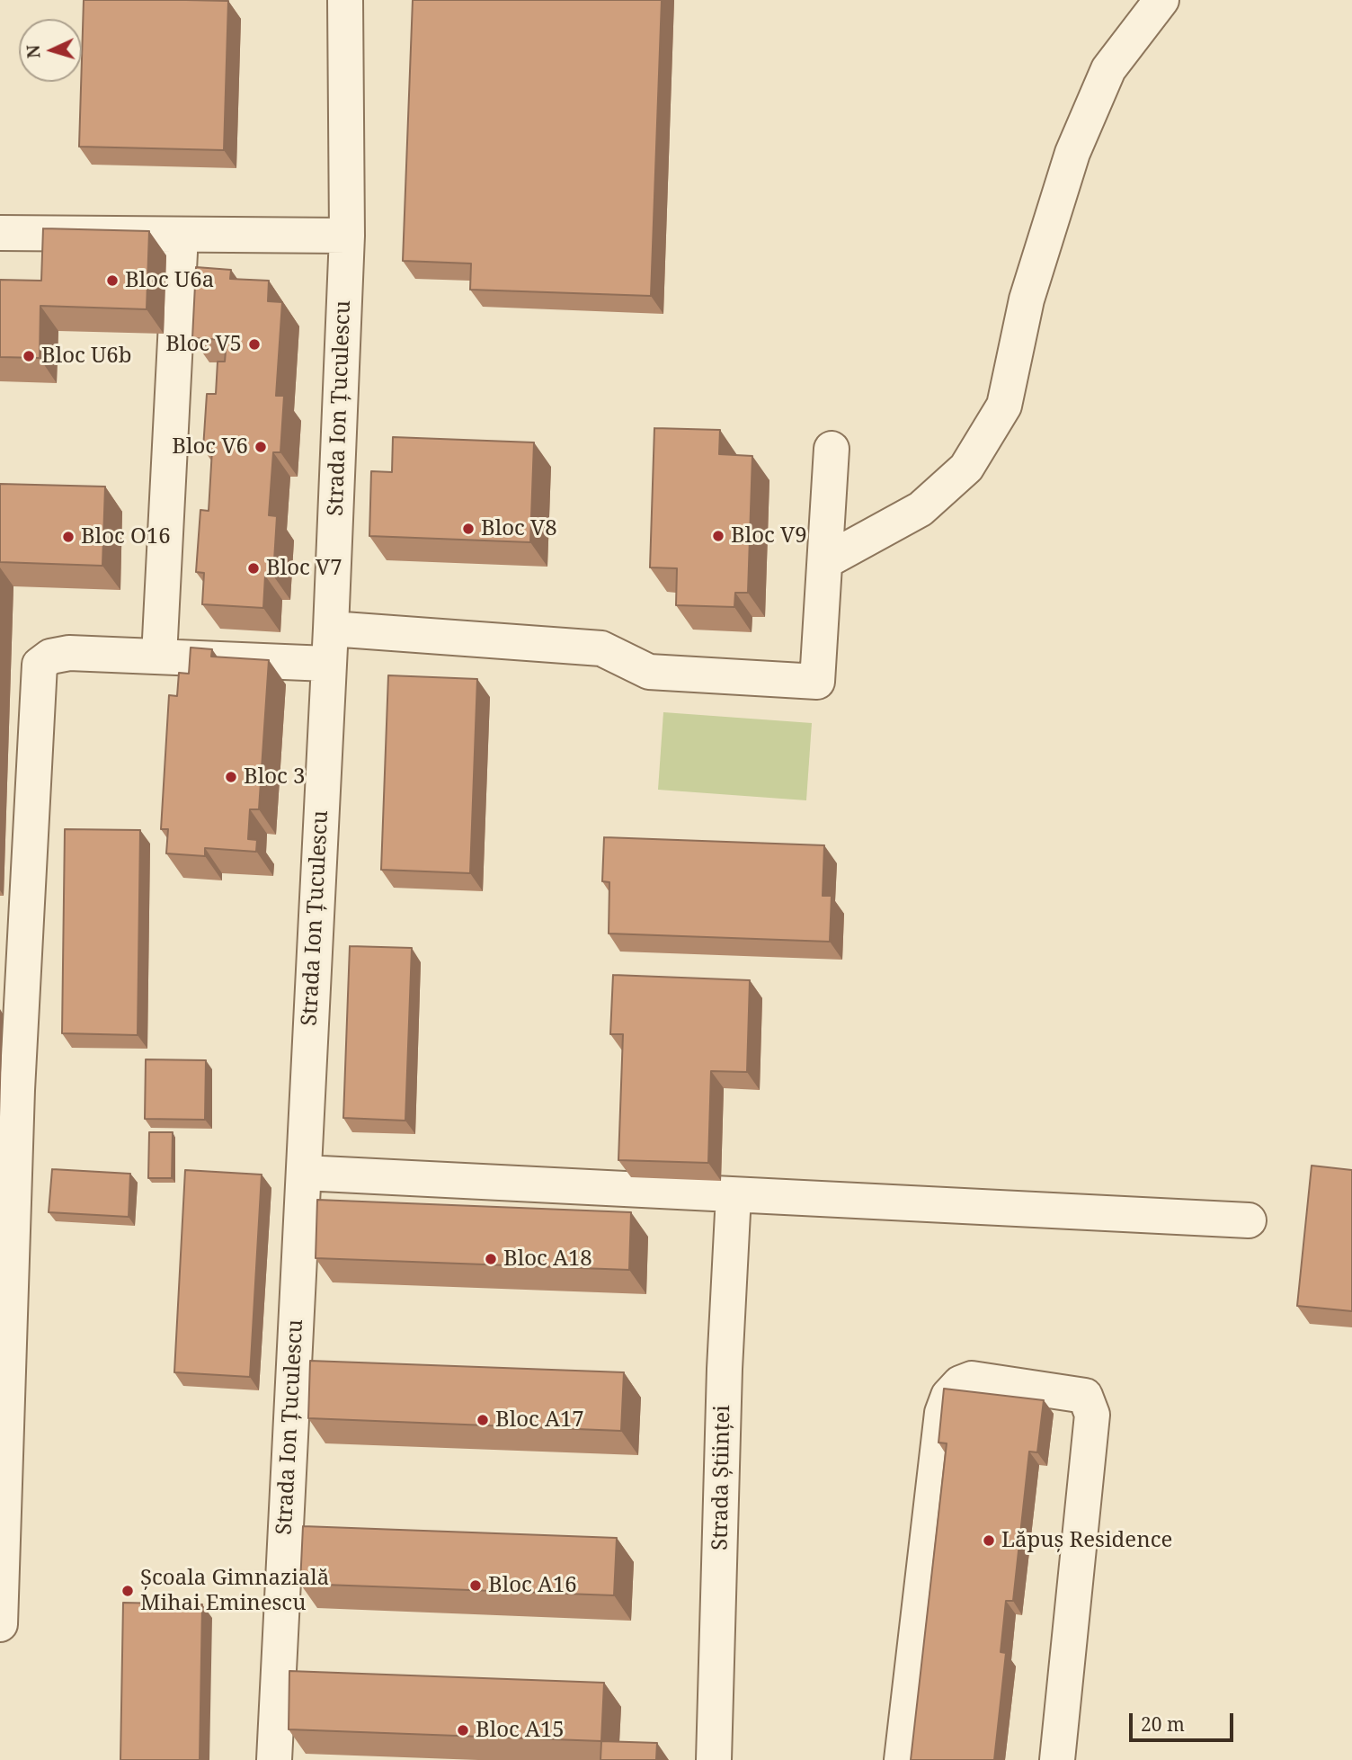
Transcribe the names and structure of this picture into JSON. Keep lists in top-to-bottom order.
{
  "streets": {
    "street": ["Strada Ion Țuculescu", "Strada Științei"]
  },
  "places": [
    "Bloc U6a",
    "Bloc V5",
    "Bloc U6b",
    "Bloc V6",
    "Bloc V8",
    "Bloc V9",
    "Bloc O16",
    "Bloc V7",
    "Bloc 3",
    "Bloc A18",
    "Bloc A17",
    "Lăpuș Residence",
    "Bloc A16",
    "Școala Gimnazială Mihai Eminescu",
    "Bloc A15"
  ],
  "scale_bar": "20 m",
  "north": "left"
}
